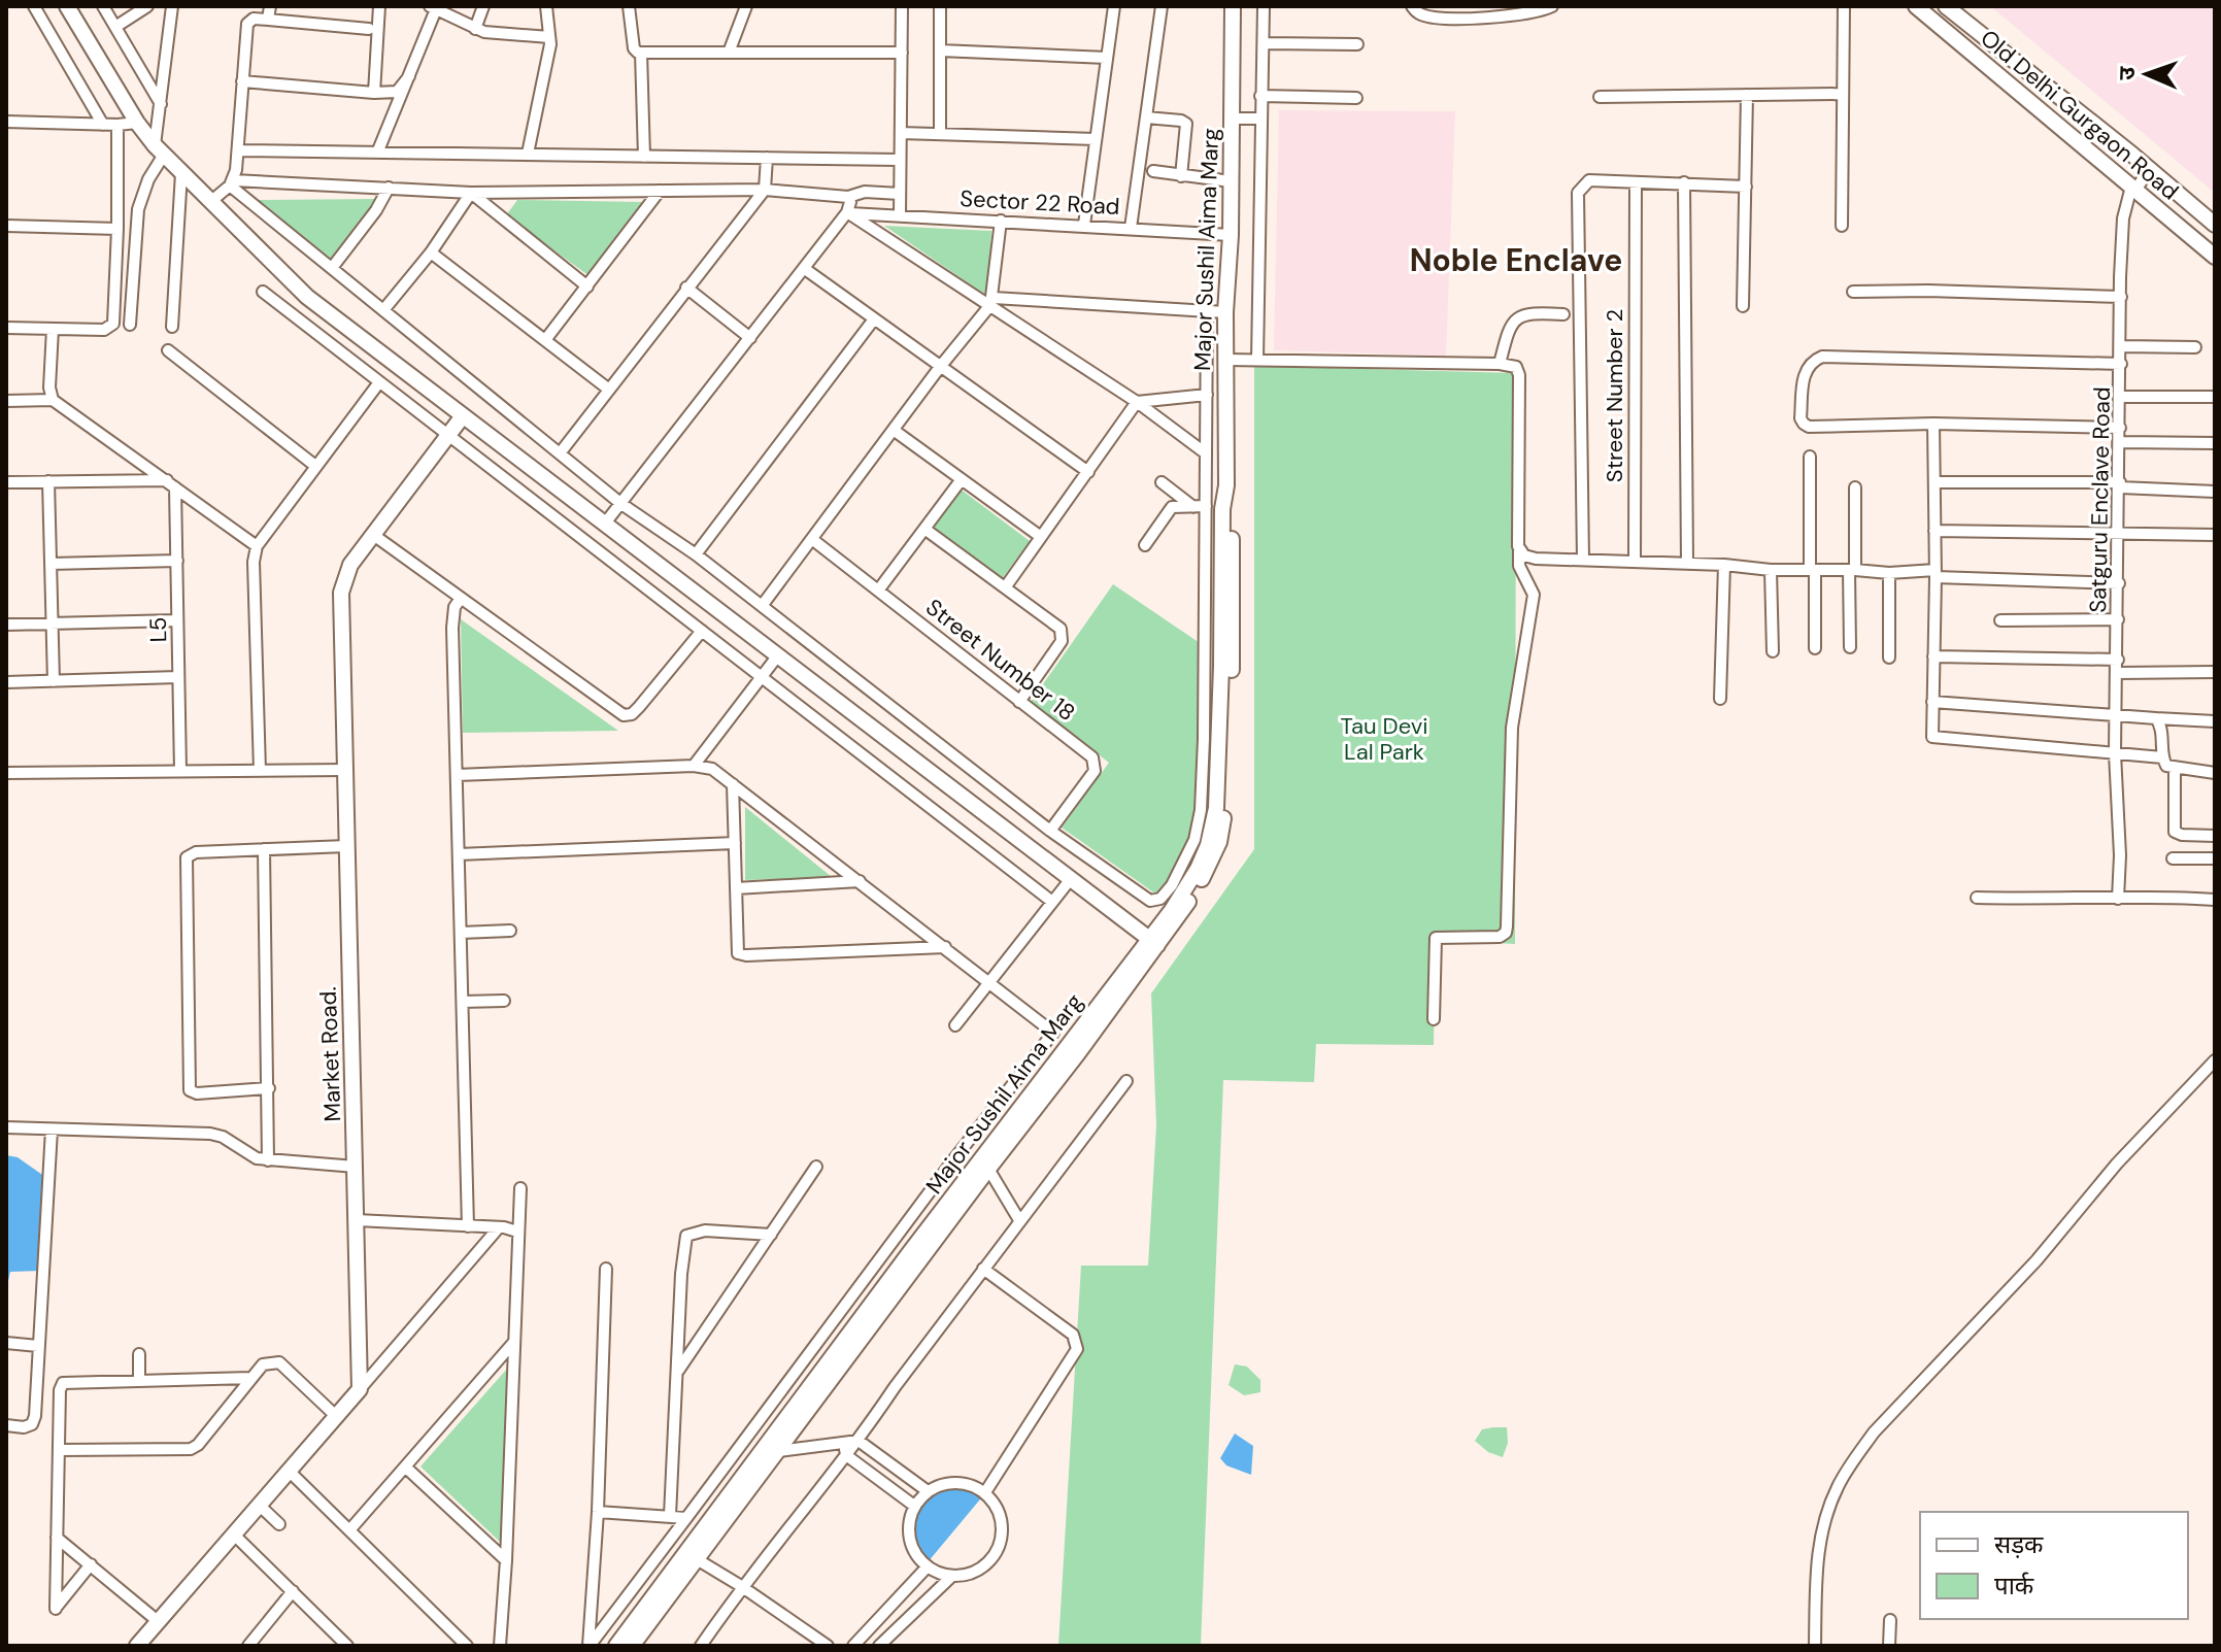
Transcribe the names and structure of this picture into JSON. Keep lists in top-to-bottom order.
{
  "streets": {
    "street": [
      "Old Delhi Gurgaon Road",
      "Sector 22 Road",
      "Major Sushil Aima Marg",
      "Street Number 2",
      "Satguru Enclave Road",
      "L5",
      "Street Number 18",
      "Market Road."
    ]
  },
  "crossings": [
    ["Old Delhi Gurgaon Road", "Satguru Enclave Road"],
    ["Sector 22 Road", "Major Sushil Aima Marg"]
  ],
  "districts": ["Noble Enclave"],
  "parks": ["Tau Devi Lal Park"],
  "legend": ["सड़क", "पार्क"],
  "north": "left"
}
